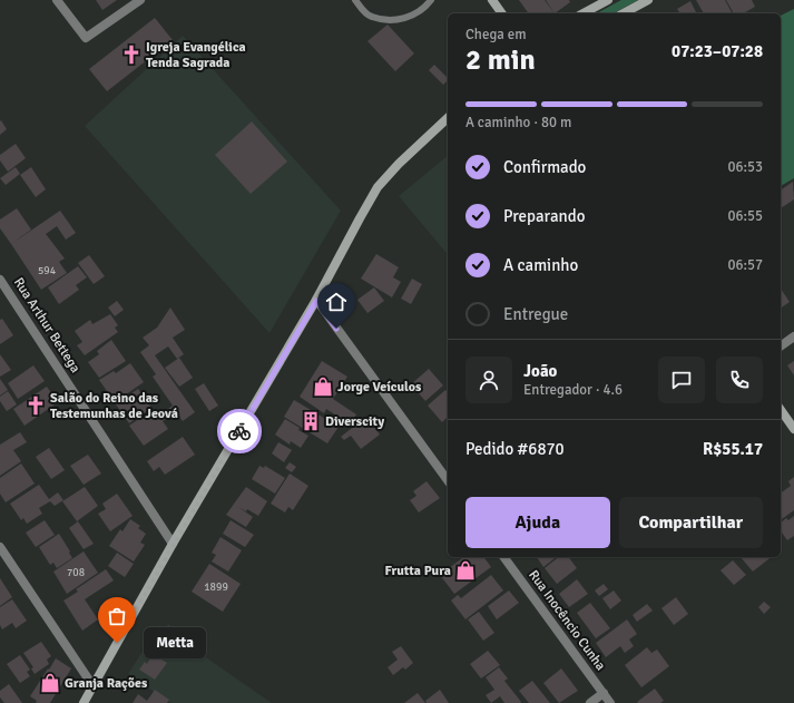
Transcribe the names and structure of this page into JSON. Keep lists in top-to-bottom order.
{
  "streets": {
    "street": ["Rua Arthur Bettega", "Rua Inocêncio Cunha"]
  },
  "places": {
    "church": ["Igreja Evangélica Tenda Sagrada", "Salão do Reino das Testemunhas de Jeová"],
    "shop": ["Jorge Veículos", "Frutta Pura", "Granja Rações"],
    "building": ["Diverscity"],
    "other": ["Metta"]
  },
  "house_numbers": ["594", "708", "1899"],
  "page": {
    "heading": ["2 min", "Chega em", "07:23–07:28"],
    "panel": [
      "João",
      "Entregador · 4.6",
      "Pedido #6870",
      "R$55.17"
    ],
    "bar": "A caminho · 80 m",
    "list": [
      ["Confirmado", "06:53"],
      ["Preparando", "06:55"],
      ["A caminho", "06:57"],
      "Entregue"
    ],
    "buttons": ["Ajuda", "Compartilhar"],
    "bubble": "Metta"
  }
}
